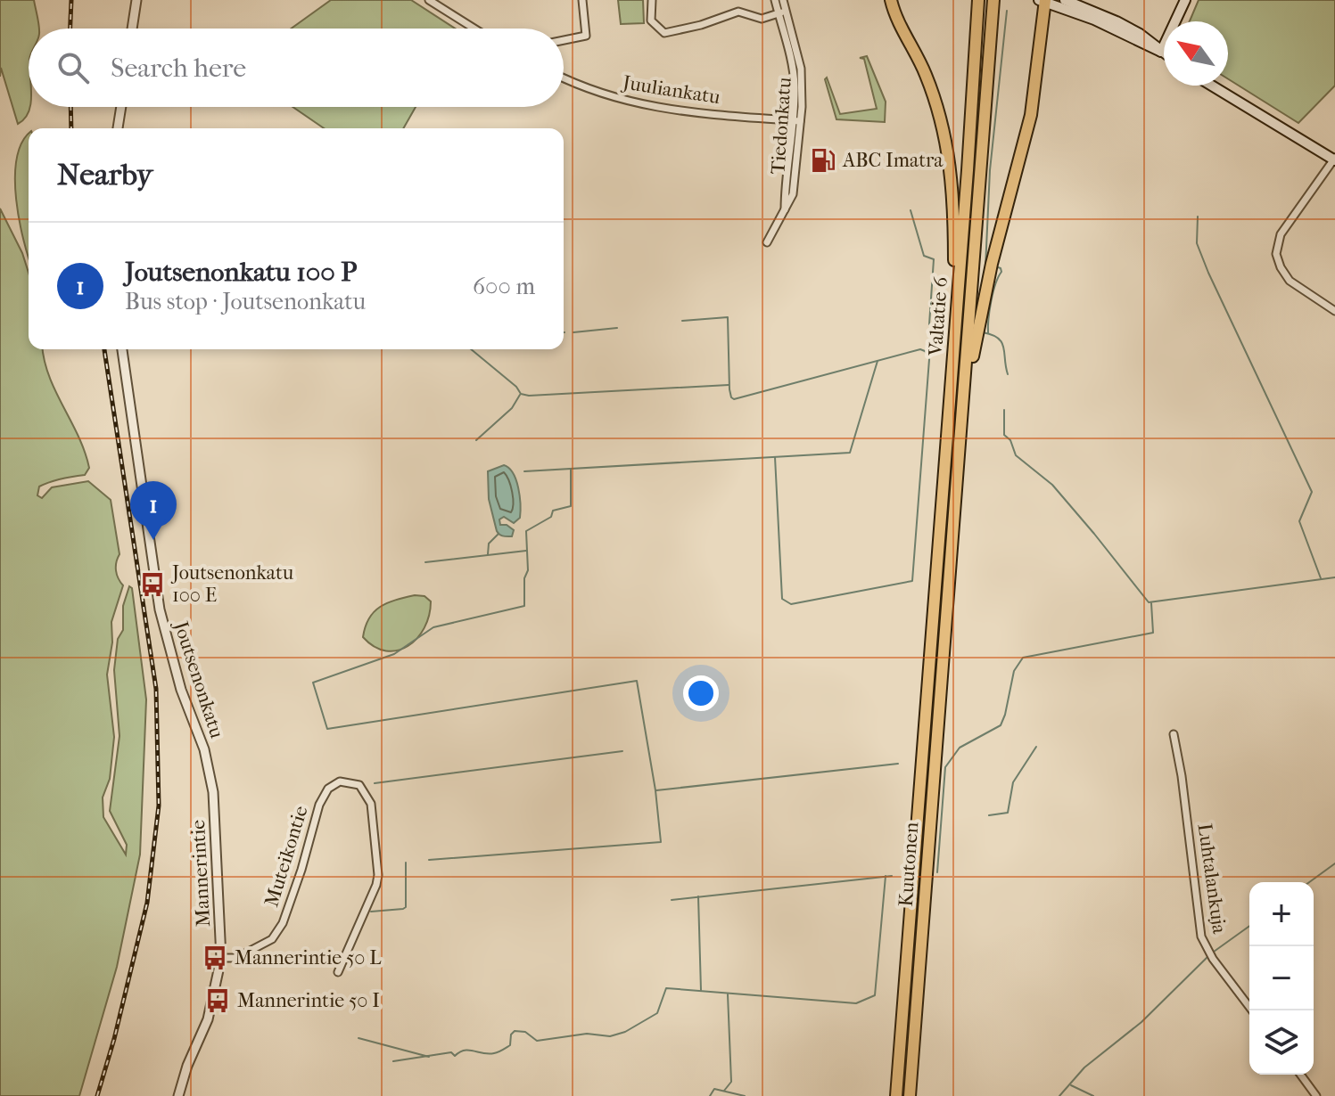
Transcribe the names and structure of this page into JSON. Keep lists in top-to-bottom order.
{
  "streets": {
    "highway": ["Valtatie 6", "Kuutonen"],
    "street": [
      "Juuliankatu",
      "Tiedonkatu",
      "Joutsenonkatu",
      "Muteikontie",
      "Mannerintie",
      "Luhtalankuja"
    ]
  },
  "crossings": [
    ["Juuliankatu", "Tiedonkatu"],
    ["Valtatie 6", "Kuutonen"],
    ["Joutsenonkatu", "Mannerintie"],
    ["Muteikontie", "Mannerintie"]
  ],
  "places": {
    "fuel station": ["ABC Imatra"],
    "bus stop": ["Joutsenonkatu 100 E", "Mannerintie 50 L", "Mannerintie 50 I"]
  },
  "north": "top left",
  "page": {
    "search": "Search here",
    "heading": "Nearby",
    "list": [
      {
        "mark": "1",
        "name": "Joutsenonkatu 100 P",
        "note": "Bus stop · Joutsenonkatu",
        "value": "600 m"
      }
    ],
    "pins": "1",
    "map_buttons": ["+", "−"]
  }
}
